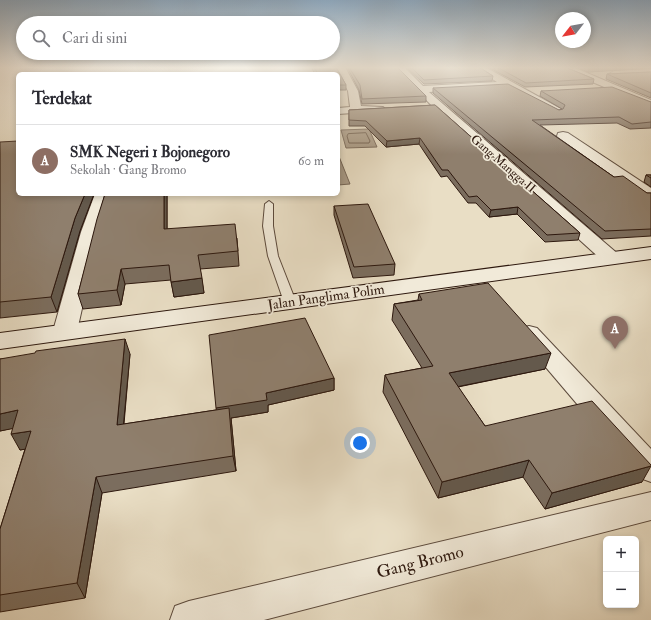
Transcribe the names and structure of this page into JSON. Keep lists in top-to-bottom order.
{
  "streets": {
    "street": ["Gang Mangga II", "Jalan Panglima Polim", "Gang Bromo"]
  },
  "crossings": [
    ["Gang Mangga II", "Jalan Panglima Polim"]
  ],
  "north": "bottom left",
  "page": {
    "search": "Cari di sini",
    "heading": "Terdekat",
    "list": [
      {
        "mark": "A",
        "name": "SMK Negeri 1 Bojonegoro",
        "note": "Sekolah · Gang Bromo",
        "value": "60 m"
      }
    ],
    "pins": "A",
    "map_buttons": ["+", "−"]
  }
}
